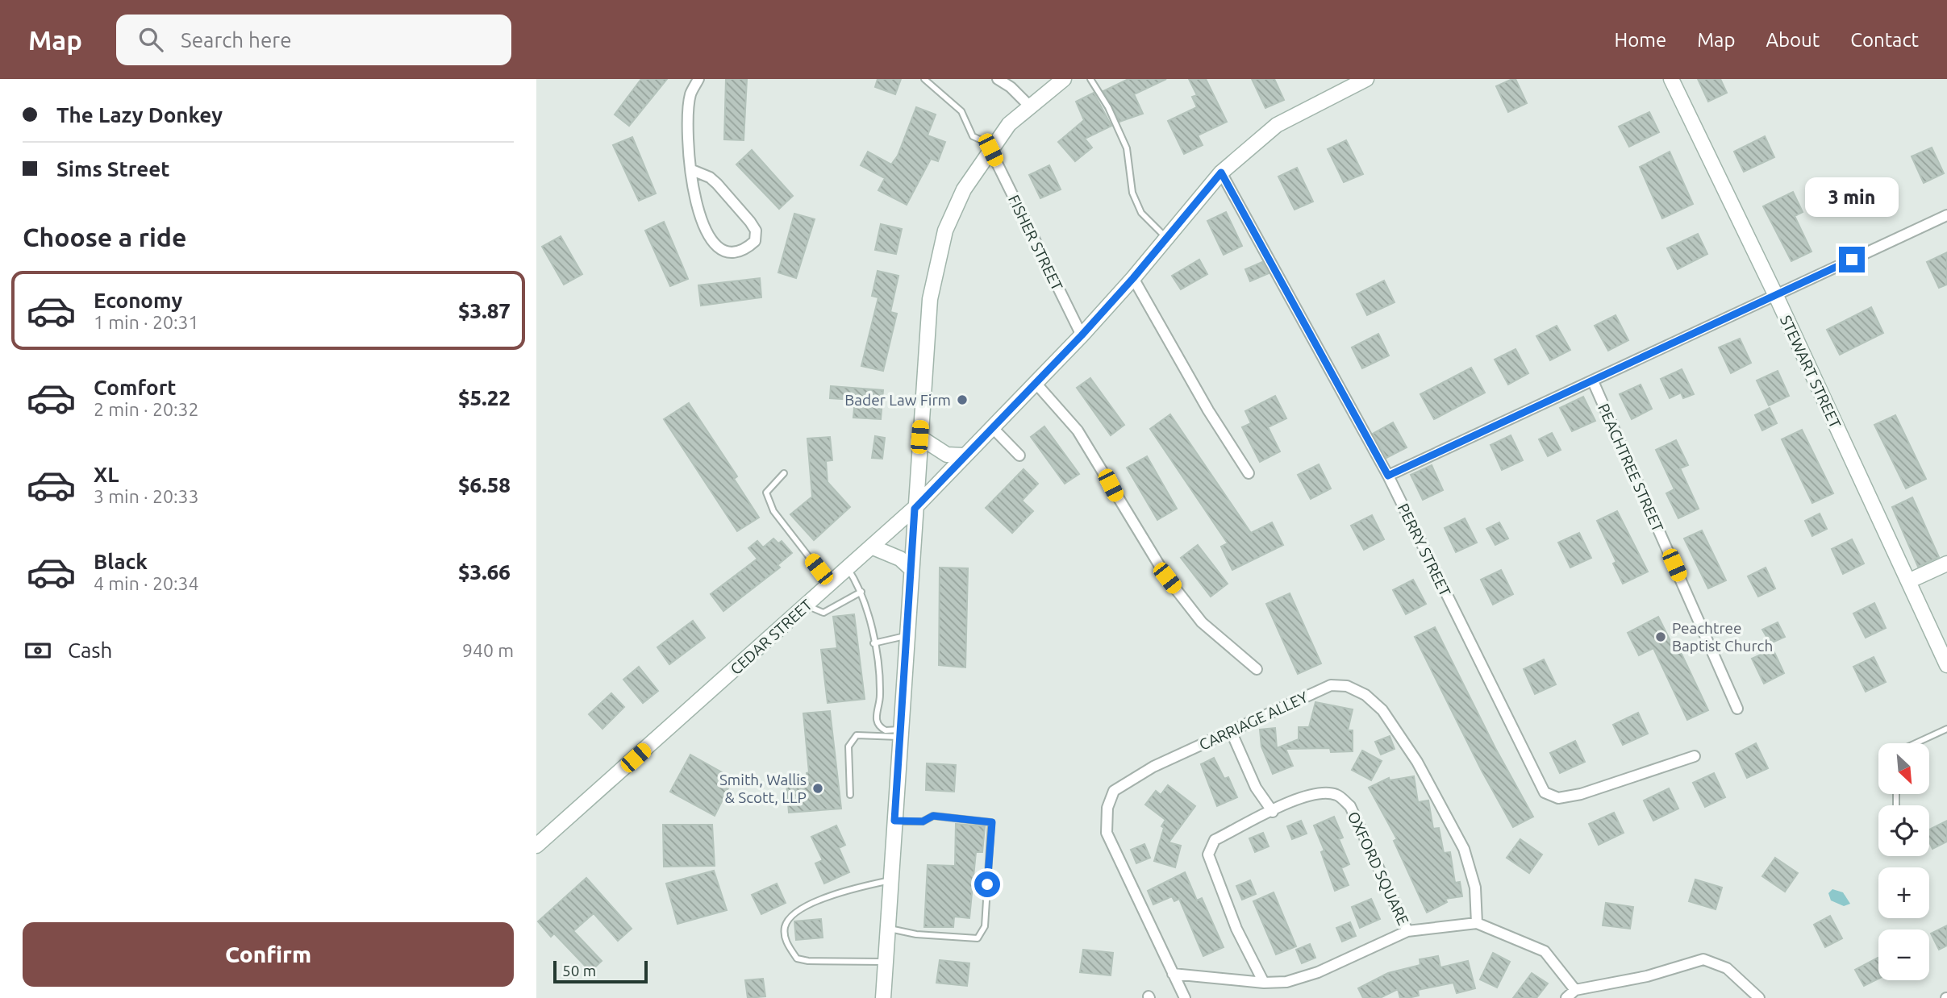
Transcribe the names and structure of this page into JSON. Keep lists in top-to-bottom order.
{
  "streets": {
    "street": [
      "FISHER STREET",
      "STEWART STREET",
      "PEACHTREE STREET",
      "PERRY STREET",
      "CEDAR STREET",
      "CARRIAGE ALLEY",
      "OXFORD SQUARE"
    ]
  },
  "crossings": [
    ["FISHER STREET", "CEDAR STREET"],
    ["PERRY STREET", "CEDAR STREET"]
  ],
  "places": ["Bader Law Firm", "Peachtree Baptist Church", "Smith, Wallis & Scott, LLP"],
  "scale_bar": "50 m",
  "north": "bottom right",
  "page": {
    "header": "Map",
    "search": "Search here",
    "nav": [
      "Home",
      "Map",
      "About",
      "Contact"
    ],
    "banner": ["The Lazy Donkey", "Sims Street"],
    "bubble": "3 min",
    "heading": "Choose a ride",
    "list": [
      {
        "name": "Economy",
        "note": "1 min · 20:31",
        "value": "$3.87"
      },
      {
        "name": "Comfort",
        "note": "2 min · 20:32",
        "value": "$5.22"
      },
      {
        "name": "XL",
        "note": "3 min · 20:33",
        "value": "$6.58"
      },
      {
        "name": "Black",
        "note": "4 min · 20:34",
        "value": "$3.66"
      }
    ],
    "pay": ["Cash", "940 m"],
    "map_buttons": ["+", "−"],
    "buttons": "Confirm",
    "scale": "50 m"
  }
}
